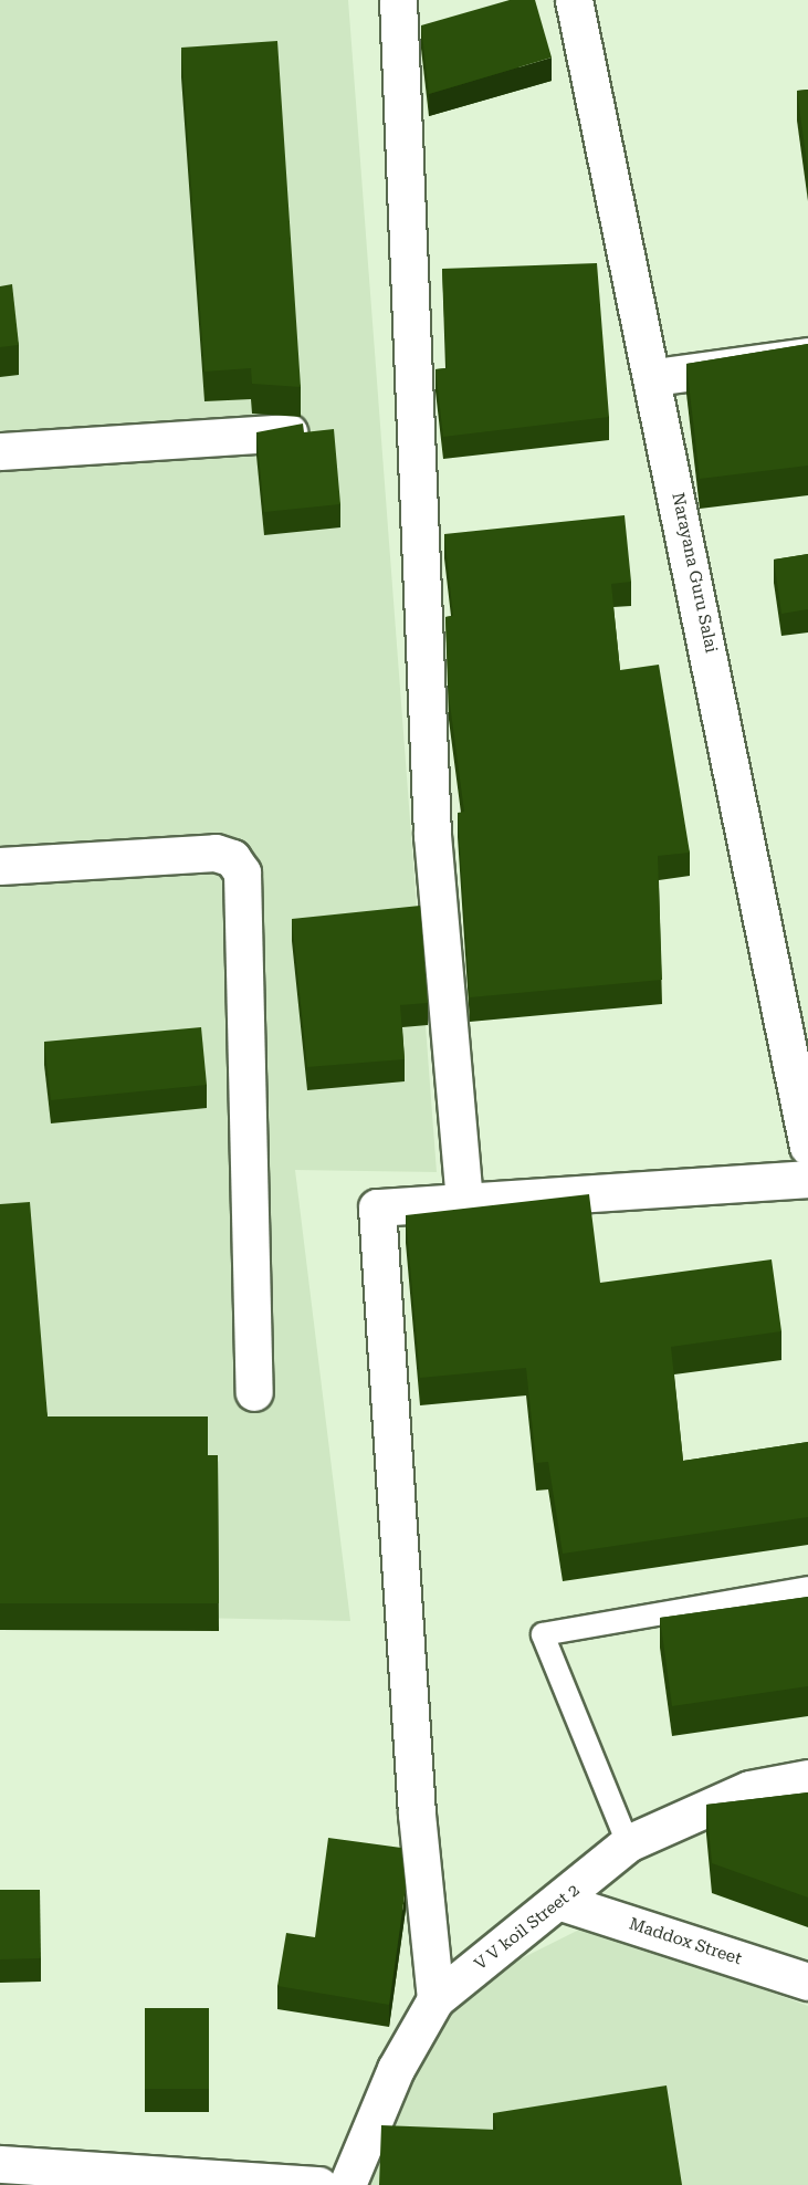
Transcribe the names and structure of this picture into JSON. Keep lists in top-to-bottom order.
{
  "streets": {
    "street": ["Narayana Guru Salai", "V V koil Street 2", "Maddox Street"]
  },
  "crossings": [
    ["V V koil Street 2", "Maddox Street"]
  ]
}
